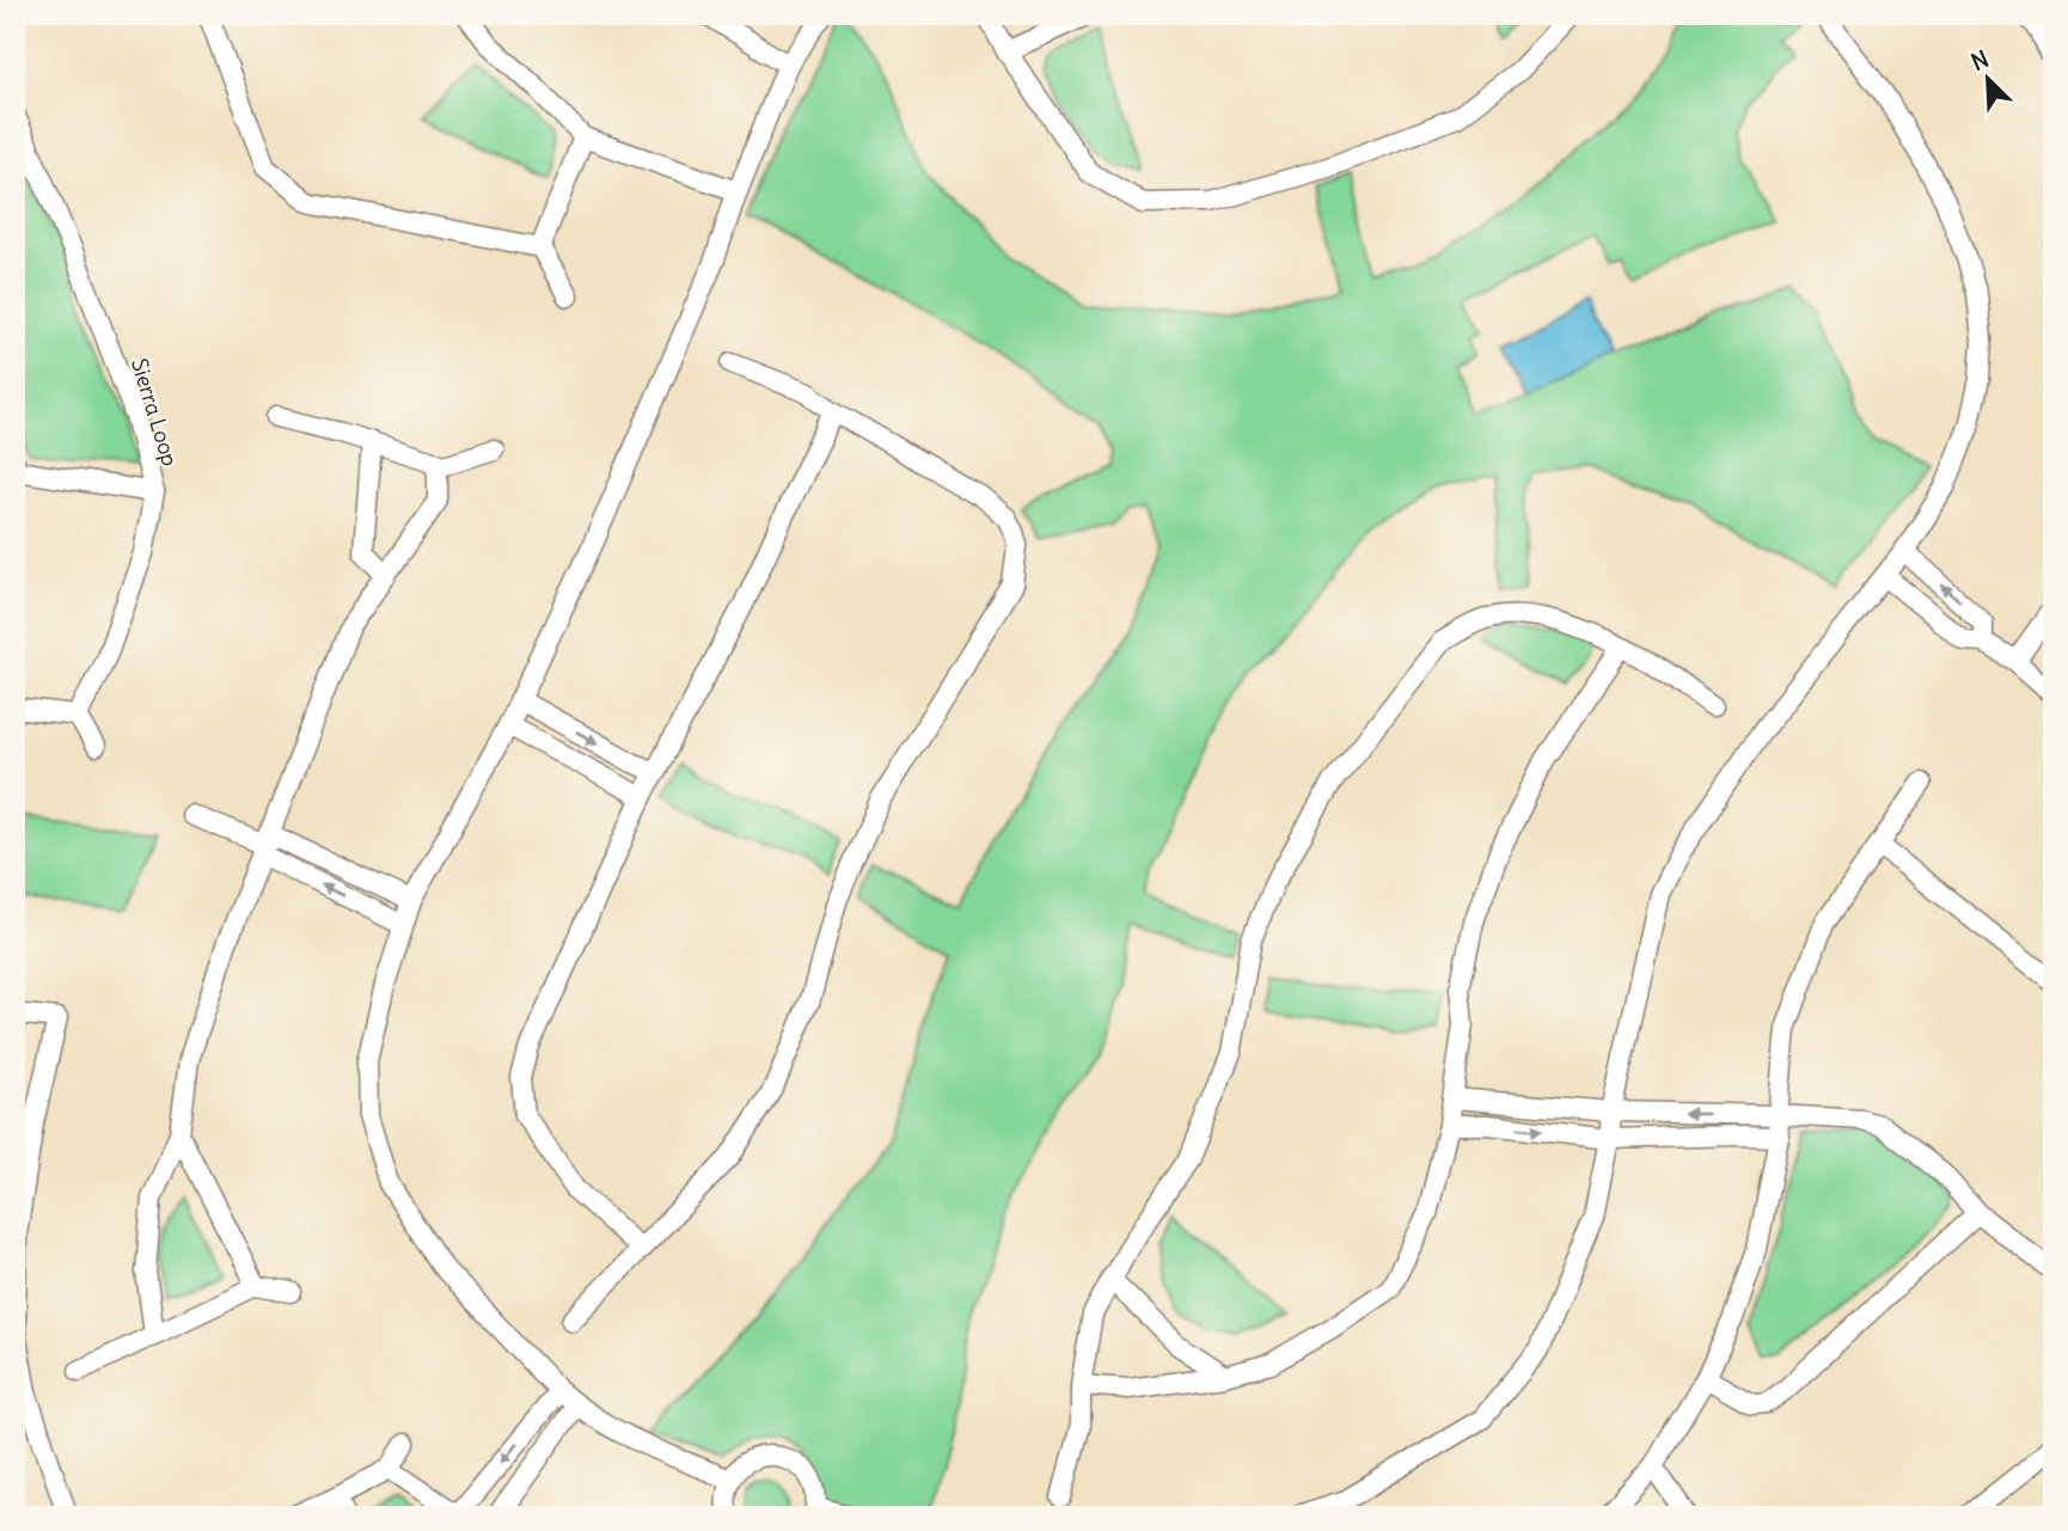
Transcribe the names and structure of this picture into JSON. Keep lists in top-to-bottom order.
{
  "streets": {
    "street": ["Sierra Loop"]
  },
  "north": "top left"
}
